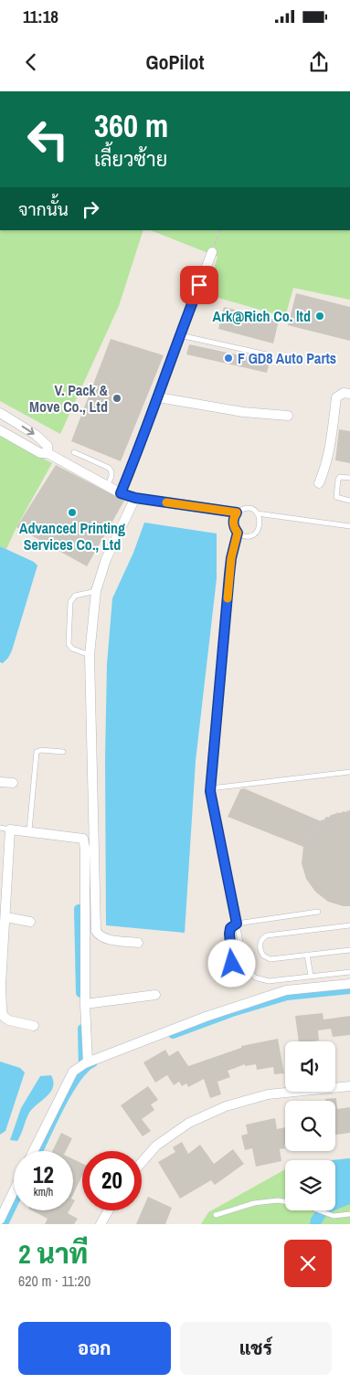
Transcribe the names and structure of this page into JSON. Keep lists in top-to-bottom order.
{
  "places": [
    "Ark@Rich Co. ltd",
    "F GD8 Auto Parts",
    "V. Pack & Move Co., Ltd",
    "Advanced Printing Services Co., Ltd"
  ],
  "page": {
    "status": "11:18",
    "header": "GoPilot",
    "turn": ["360 m", "เลี้ยวซ้าย"],
    "then": "จากนั้น",
    "speed": "12 km/h",
    "limit": "20",
    "heading": ["2 นาที", "620 m · 11:20"],
    "buttons": ["ออก", "แชร์"]
  }
}
